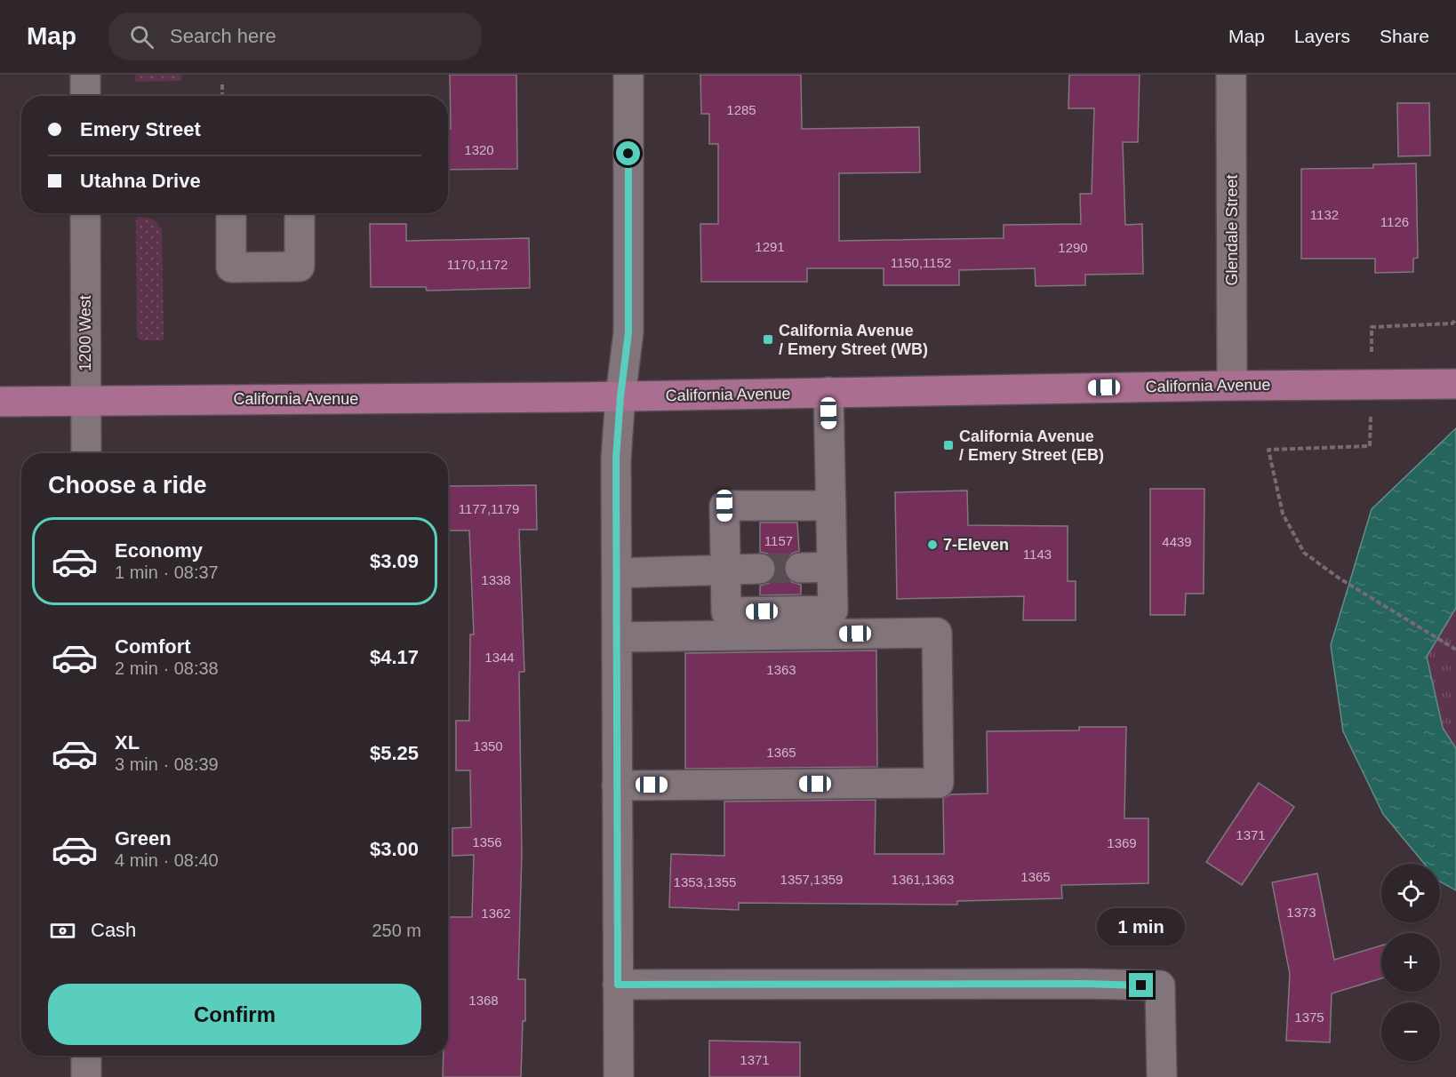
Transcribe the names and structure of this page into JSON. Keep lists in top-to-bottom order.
{
  "streets": {
    "main road": ["California Avenue"],
    "street": ["Glendale Street", "1200 West"]
  },
  "crossings": [
    ["Glendale Street", "California Avenue"],
    ["1200 West", "California Avenue"]
  ],
  "places": {
    "transit": ["California Avenue / Emery Street (WB)", "California Avenue / Emery Street (EB)"],
    "other": ["7-Eleven"]
  },
  "house_numbers": [
    "1285",
    "1320",
    "1132",
    "1126",
    "1291",
    "1290",
    "1150,1152",
    "1170,1172",
    "1177,1179",
    "1157",
    "4439",
    "1143",
    "1338",
    "1344",
    "1363",
    "1350",
    "1365",
    "1371",
    "1356",
    "1369",
    "1365",
    "1357,1359",
    "1361,1363",
    "1353,1355",
    "1373",
    "1362",
    "1368",
    "1375",
    "1371"
  ],
  "page": {
    "header": "Map",
    "search": "Search here",
    "nav": ["Map", "Layers", "Share"],
    "banner": ["Emery Street", "Utahna Drive"],
    "heading": "Choose a ride",
    "list": [
      {
        "name": "Economy",
        "note": "1 min · 08:37",
        "value": "$3.09"
      },
      {
        "name": "Comfort",
        "note": "2 min · 08:38",
        "value": "$4.17"
      },
      {
        "name": "XL",
        "note": "3 min · 08:39",
        "value": "$5.25"
      },
      {
        "name": "Green",
        "note": "4 min · 08:40",
        "value": "$3.00"
      }
    ],
    "map_buttons": ["+", "−"],
    "pay": ["Cash", "250 m"],
    "bubble": "1 min",
    "buttons": "Confirm"
  }
}
